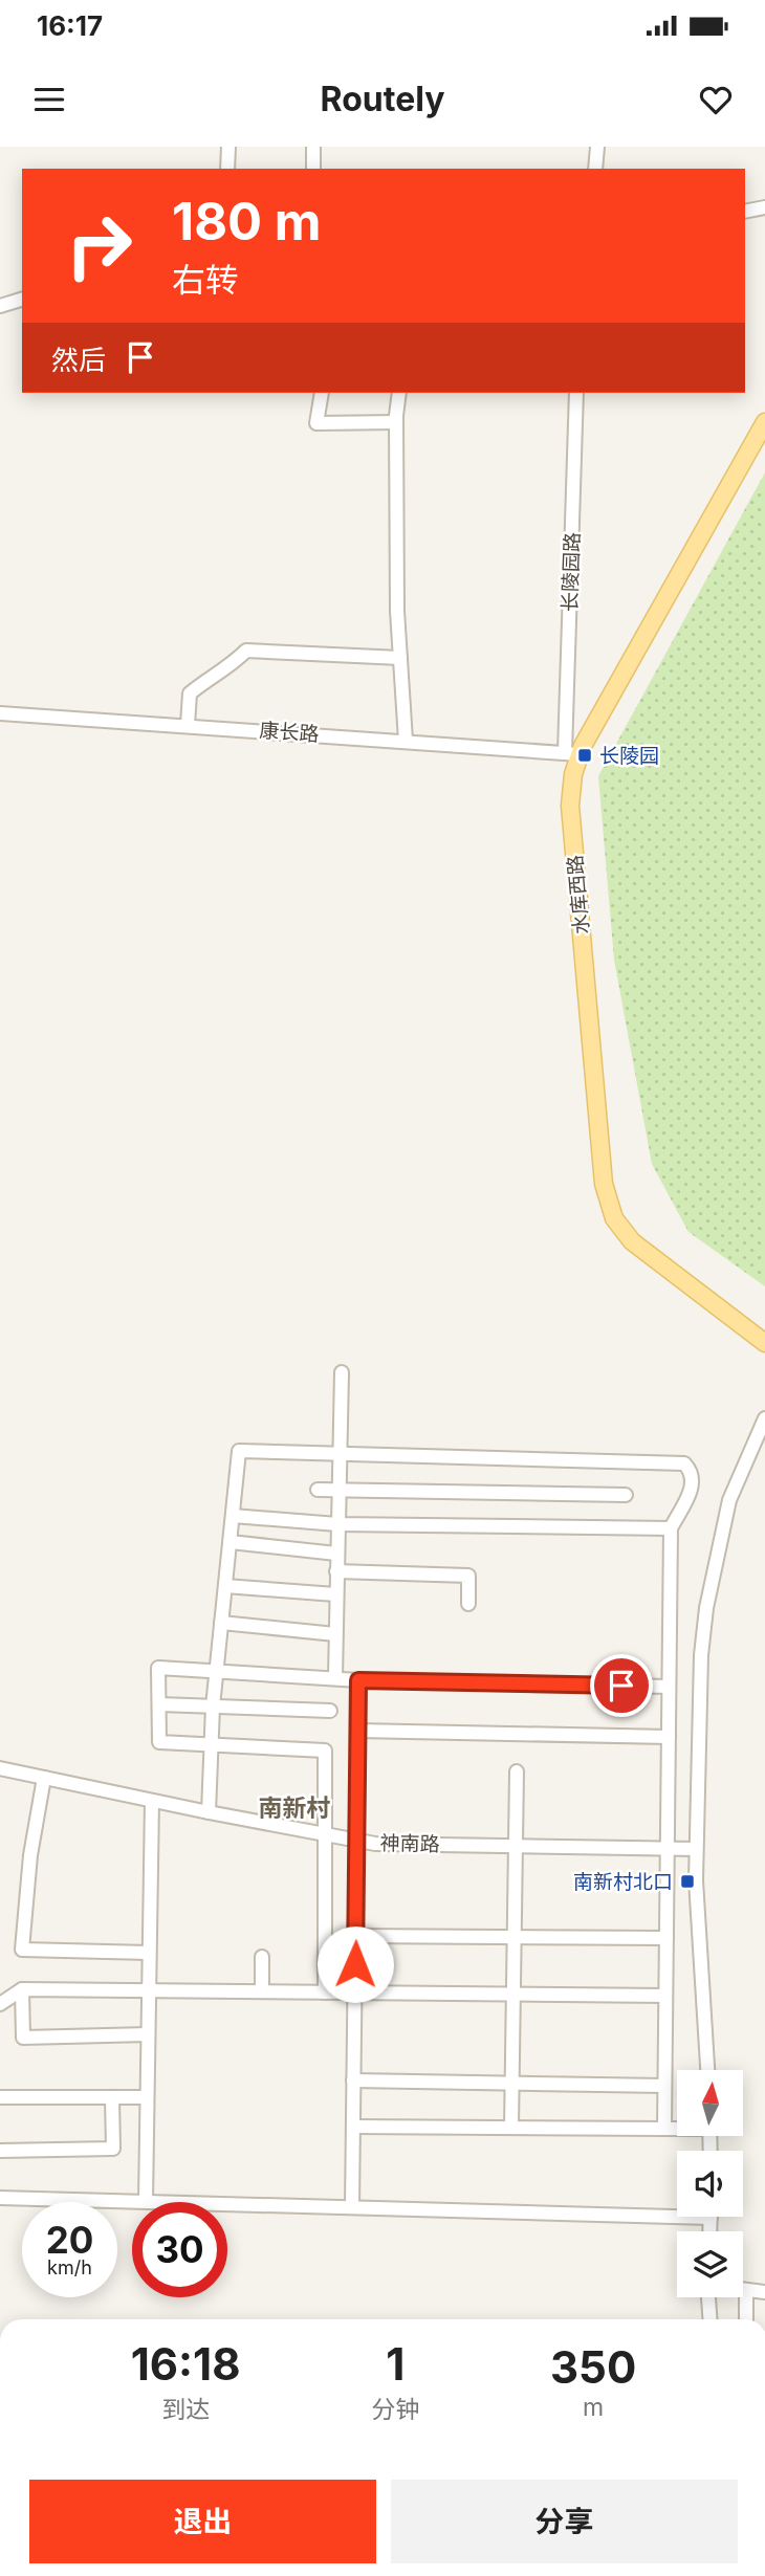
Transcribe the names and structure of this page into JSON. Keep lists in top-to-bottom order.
{
  "streets": {
    "main road": ["水库西路"],
    "street": ["长陵园路", "康长路", "神南路"]
  },
  "crossings": [
    ["长陵园路", "康长路"],
    ["长陵园路", "水库西路"],
    ["康长路", "水库西路"]
  ],
  "districts": ["南新村"],
  "places": {
    "transit": ["长陵园", "南新村北口"]
  },
  "north": "top",
  "page": {
    "status": "16:17",
    "header": "Routely",
    "turn": ["180 m", "右转"],
    "then": "然后",
    "speed": "20 km/h",
    "limit": "30",
    "eta": [
      "16:18",
      "到达",
      "1",
      "分钟",
      "350",
      "m"
    ],
    "buttons": ["退出", "分享"]
  }
}
